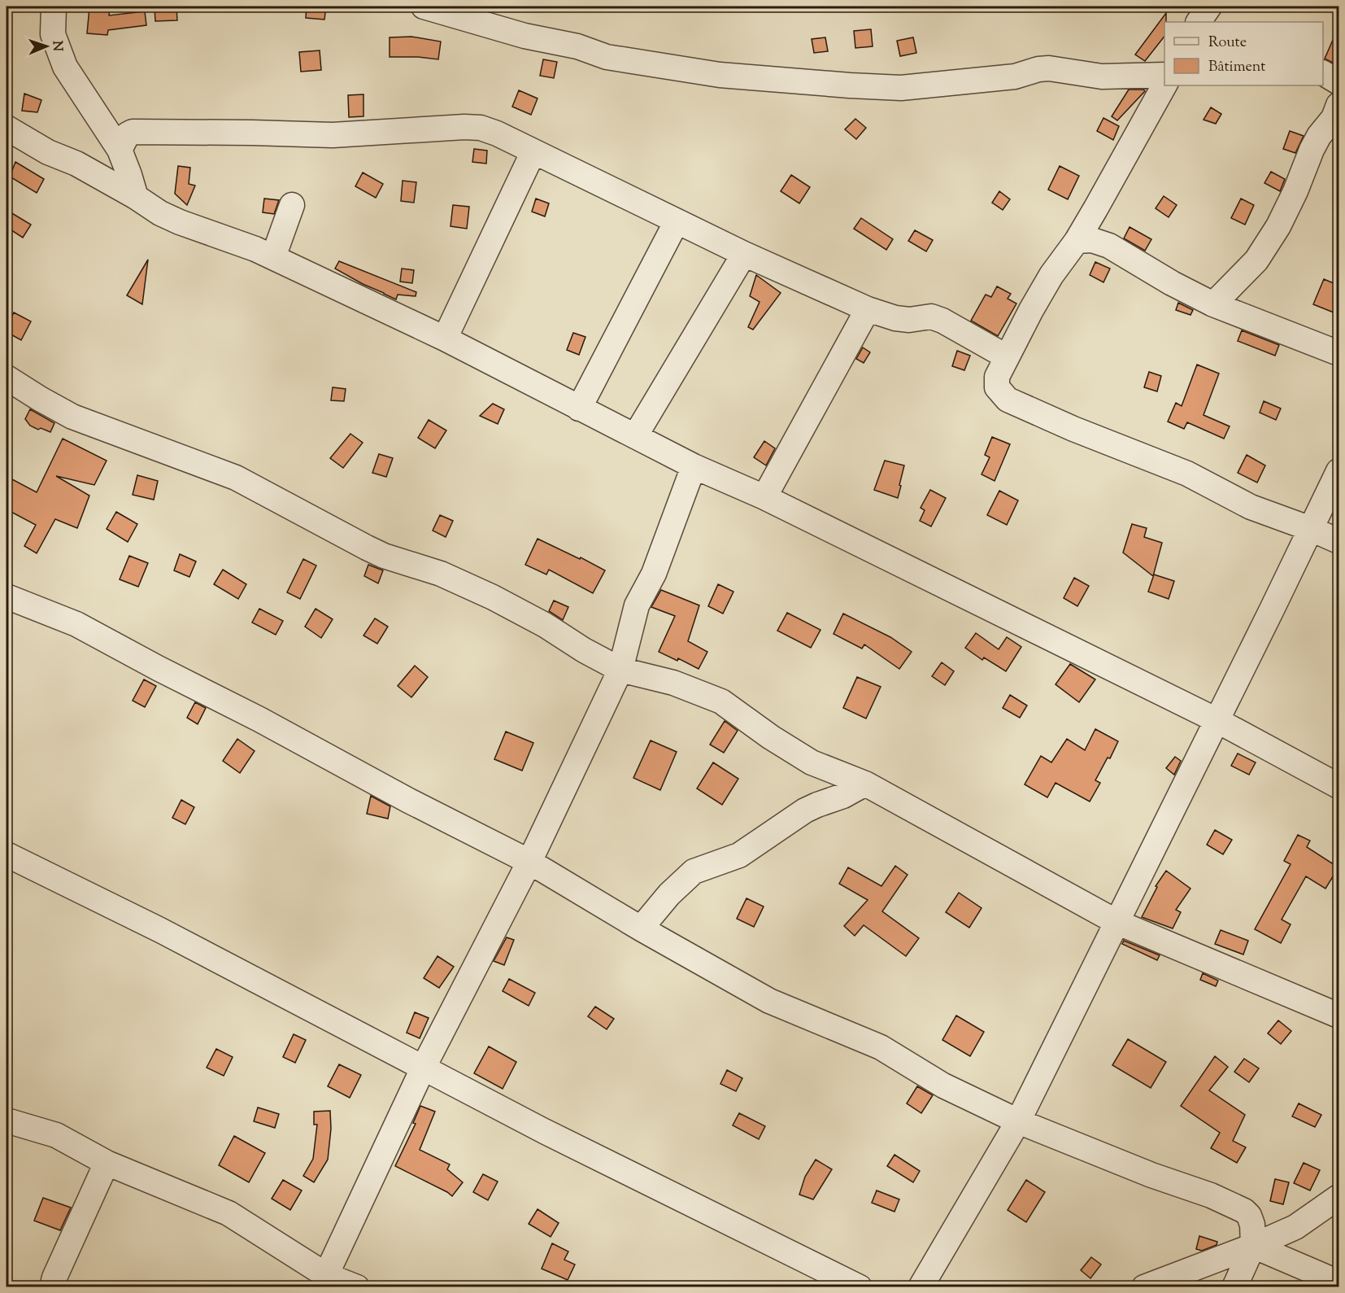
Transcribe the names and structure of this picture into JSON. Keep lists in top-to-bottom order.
{
  "legend": ["Route", "Bâtiment"],
  "north": "right"
}
